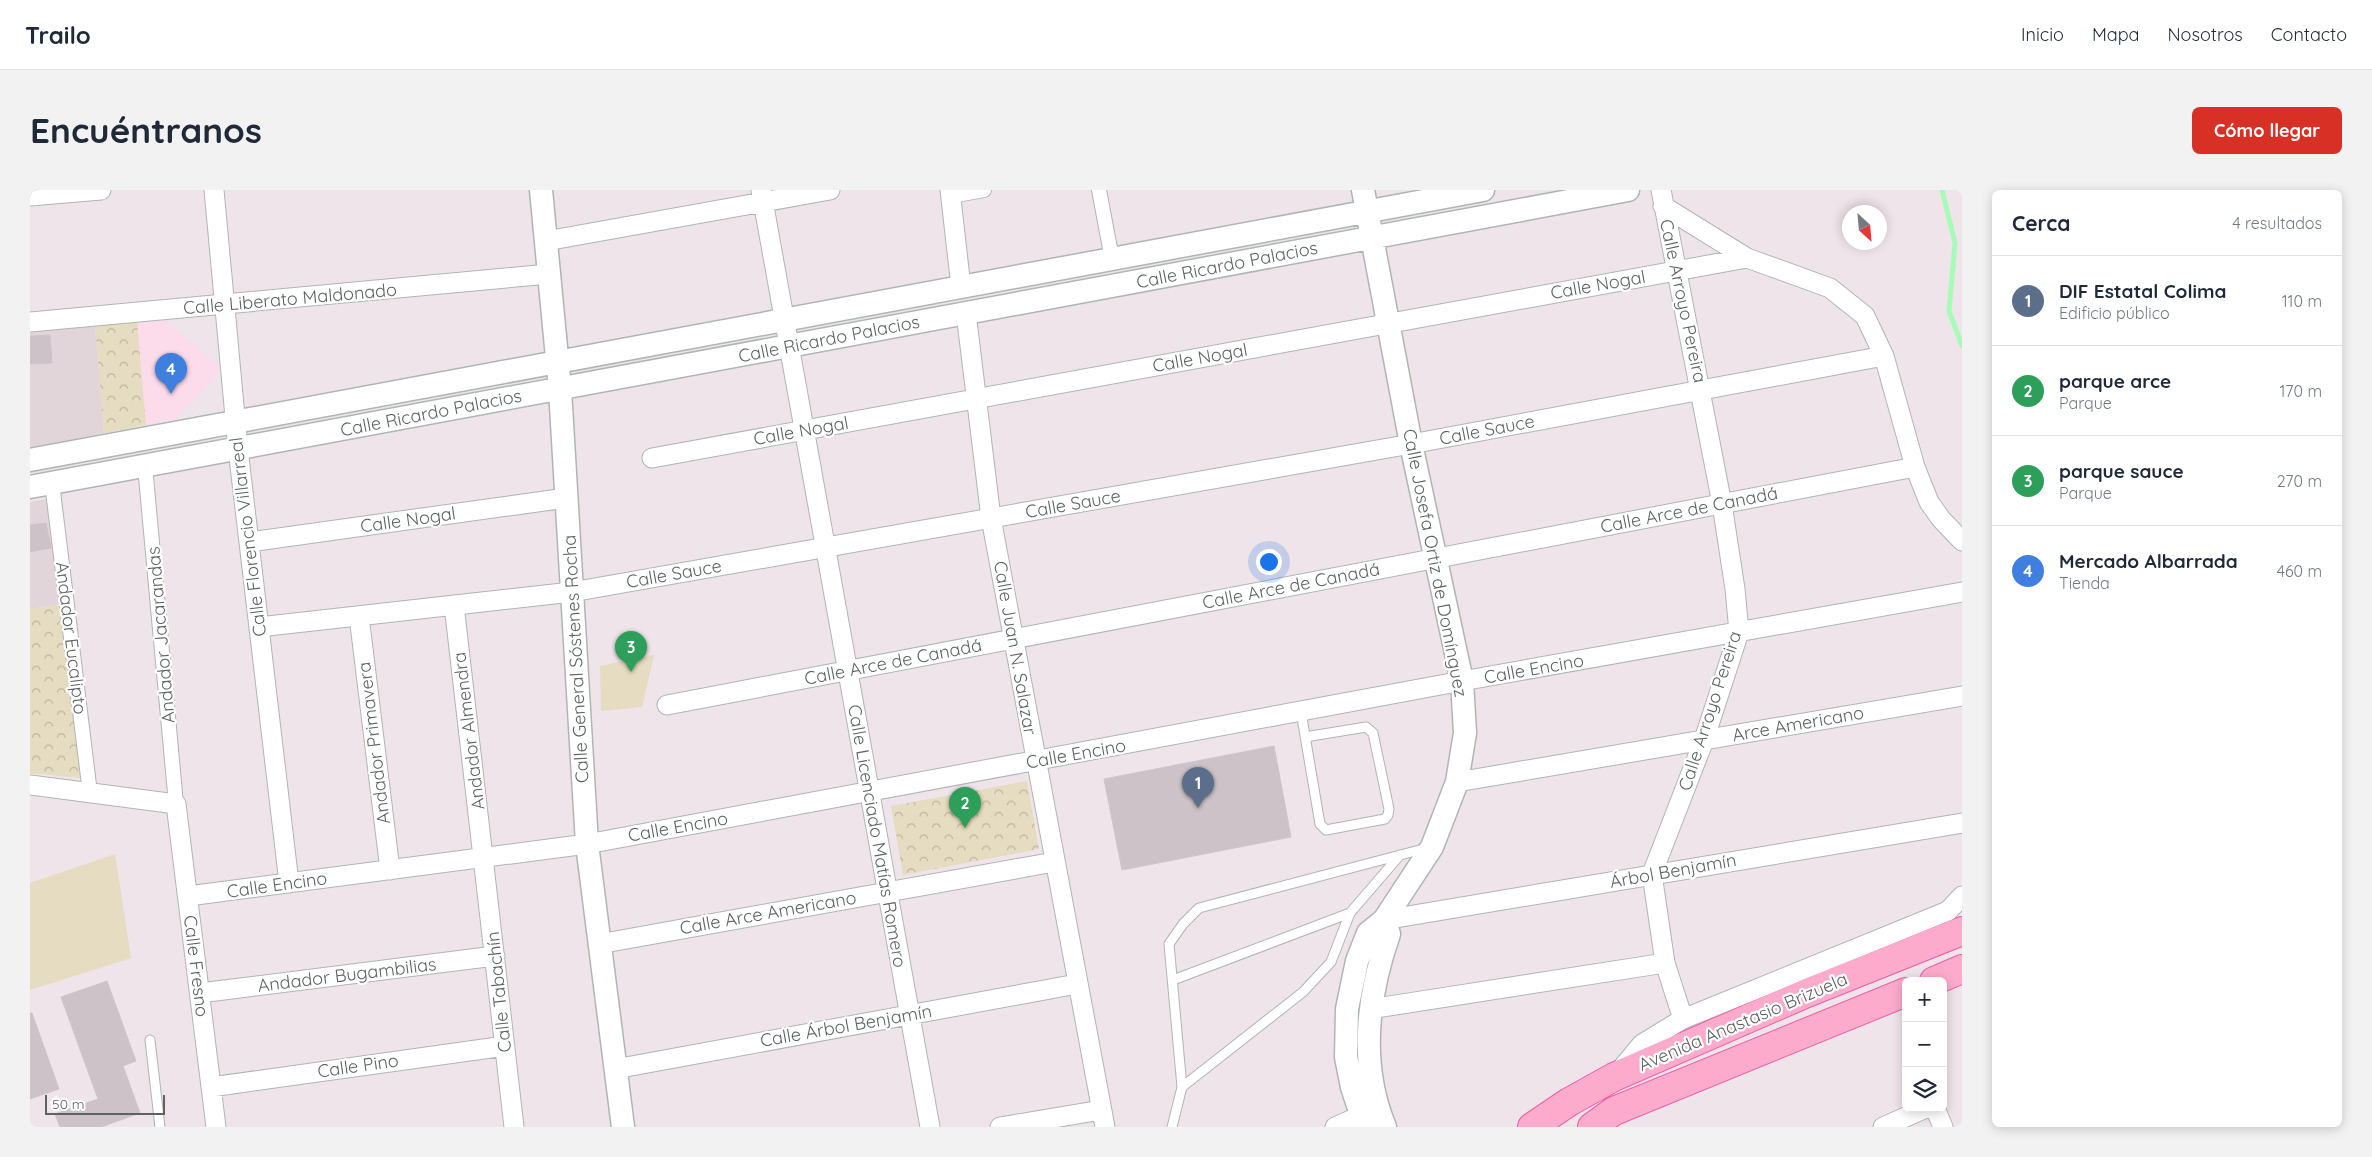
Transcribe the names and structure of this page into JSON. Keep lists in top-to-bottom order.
{
  "streets": {
    "main road": ["Avenida Anastasio Brizuela"],
    "street": [
      "Calle Ricardo Palacios",
      "Calle Nogal",
      "Calle Liberato Maldonado",
      "Calle Arroyo Pereira",
      "Calle Sauce",
      "Calle Arce de Canadá",
      "Calle Florencio Villarreal",
      "Calle Josefa Ortiz de Domínguez",
      "Andador Jacarandas",
      "Andador Eucalipto",
      "Calle Juan N. Salazar",
      "Calle General Sóstenes Rocha",
      "Calle Encino",
      "Arce Americano",
      "Andador Almendra",
      "Andador Primavera",
      "Calle Licenciado Matías Romero",
      "Árbol Benjamín",
      "Calle Arce Americano",
      "Calle Fresno",
      "Andador Bugambilias",
      "Calle Tabachín",
      "Calle Árbol Benjamín",
      "Calle Pino"
    ]
  },
  "crossings": [
    ["Calle Ricardo Palacios", "Calle Florencio Villarreal"],
    ["Calle Ricardo Palacios", "Calle Josefa Ortiz de Domínguez"],
    ["Calle Ricardo Palacios", "Andador Jacarandas"],
    ["Calle Ricardo Palacios", "Andador Eucalipto"],
    ["Calle Ricardo Palacios", "Calle Juan N. Salazar"],
    ["Calle Ricardo Palacios", "Calle General Sóstenes Rocha"],
    ["Calle Ricardo Palacios", "Calle Licenciado Matías Romero"],
    ["Calle Nogal", "Calle Arroyo Pereira"],
    ["Calle Nogal", "Calle Florencio Villarreal"],
    ["Calle Nogal", "Calle Josefa Ortiz de Domínguez"],
    ["Calle Nogal", "Calle Juan N. Salazar"],
    ["Calle Nogal", "Calle General Sóstenes Rocha"],
    ["Calle Nogal", "Calle Licenciado Matías Romero"],
    ["Calle Liberato Maldonado", "Calle Florencio Villarreal"],
    ["Calle Liberato Maldonado", "Calle General Sóstenes Rocha"],
    ["Calle Arroyo Pereira", "Calle Sauce"],
    ["Calle Arroyo Pereira", "Calle Arce de Canadá"],
    ["Calle Arroyo Pereira", "Calle Encino"],
    ["Calle Arroyo Pereira", "Arce Americano"],
    ["Calle Arroyo Pereira", "Árbol Benjamín"],
    ["Calle Sauce", "Calle Florencio Villarreal"],
    ["Calle Sauce", "Calle Josefa Ortiz de Domínguez"],
    ["Calle Sauce", "Calle Juan N. Salazar"],
    ["Calle Sauce", "Calle General Sóstenes Rocha"],
    ["Calle Sauce", "Andador Almendra"],
    ["Calle Sauce", "Andador Primavera"],
    ["Calle Sauce", "Calle Licenciado Matías Romero"],
    ["Calle Arce de Canadá", "Calle Josefa Ortiz de Domínguez"],
    ["Calle Arce de Canadá", "Calle Juan N. Salazar"],
    ["Calle Arce de Canadá", "Calle Licenciado Matías Romero"],
    ["Calle Florencio Villarreal", "Calle Encino"],
    ["Calle Josefa Ortiz de Domínguez", "Calle Encino"],
    ["Calle Josefa Ortiz de Domínguez", "Arce Americano"],
    ["Calle Josefa Ortiz de Domínguez", "Árbol Benjamín"],
    ["Andador Jacarandas", "Calle Fresno"],
    ["Calle Juan N. Salazar", "Calle Encino"],
    ["Calle Juan N. Salazar", "Calle Arce Americano"],
    ["Calle Juan N. Salazar", "Calle Árbol Benjamín"],
    ["Calle General Sóstenes Rocha", "Calle Encino"],
    ["Calle General Sóstenes Rocha", "Calle Arce Americano"],
    ["Calle General Sóstenes Rocha", "Calle Árbol Benjamín"],
    ["Calle Encino", "Andador Almendra"],
    ["Calle Encino", "Andador Primavera"],
    ["Calle Encino", "Calle Licenciado Matías Romero"],
    ["Calle Encino", "Calle Fresno"],
    ["Calle Encino", "Calle Tabachín"],
    ["Andador Almendra", "Calle Tabachín"],
    ["Calle Licenciado Matías Romero", "Calle Arce Americano"],
    ["Calle Licenciado Matías Romero", "Calle Árbol Benjamín"],
    ["Calle Fresno", "Andador Bugambilias"],
    ["Calle Fresno", "Calle Pino"],
    ["Andador Bugambilias", "Calle Tabachín"],
    ["Calle Tabachín", "Calle Pino"]
  ],
  "scale_bar": "50 m",
  "north": "bottom right",
  "page": {
    "header": "Trailo",
    "nav": [
      "Inicio",
      "Mapa",
      "Nosotros",
      "Contacto"
    ],
    "buttons": "Cómo llegar",
    "title": "Encuéntranos",
    "heading": ["Cerca", "4 resultados"],
    "list": [
      {
        "mark": "1",
        "name": "DIF Estatal Colima",
        "note": "Edificio público",
        "value": "110 m"
      },
      {
        "mark": "2",
        "name": "parque arce",
        "note": "Parque",
        "value": "170 m"
      },
      {
        "mark": "3",
        "name": "parque sauce",
        "note": "Parque",
        "value": "270 m"
      },
      {
        "mark": "4",
        "name": "Mercado Albarrada",
        "note": "Tienda",
        "value": "460 m"
      }
    ],
    "pins": [
      "4",
      "3",
      "1",
      "2"
    ],
    "map_buttons": ["+", "−"],
    "scale": "50 m"
  }
}
